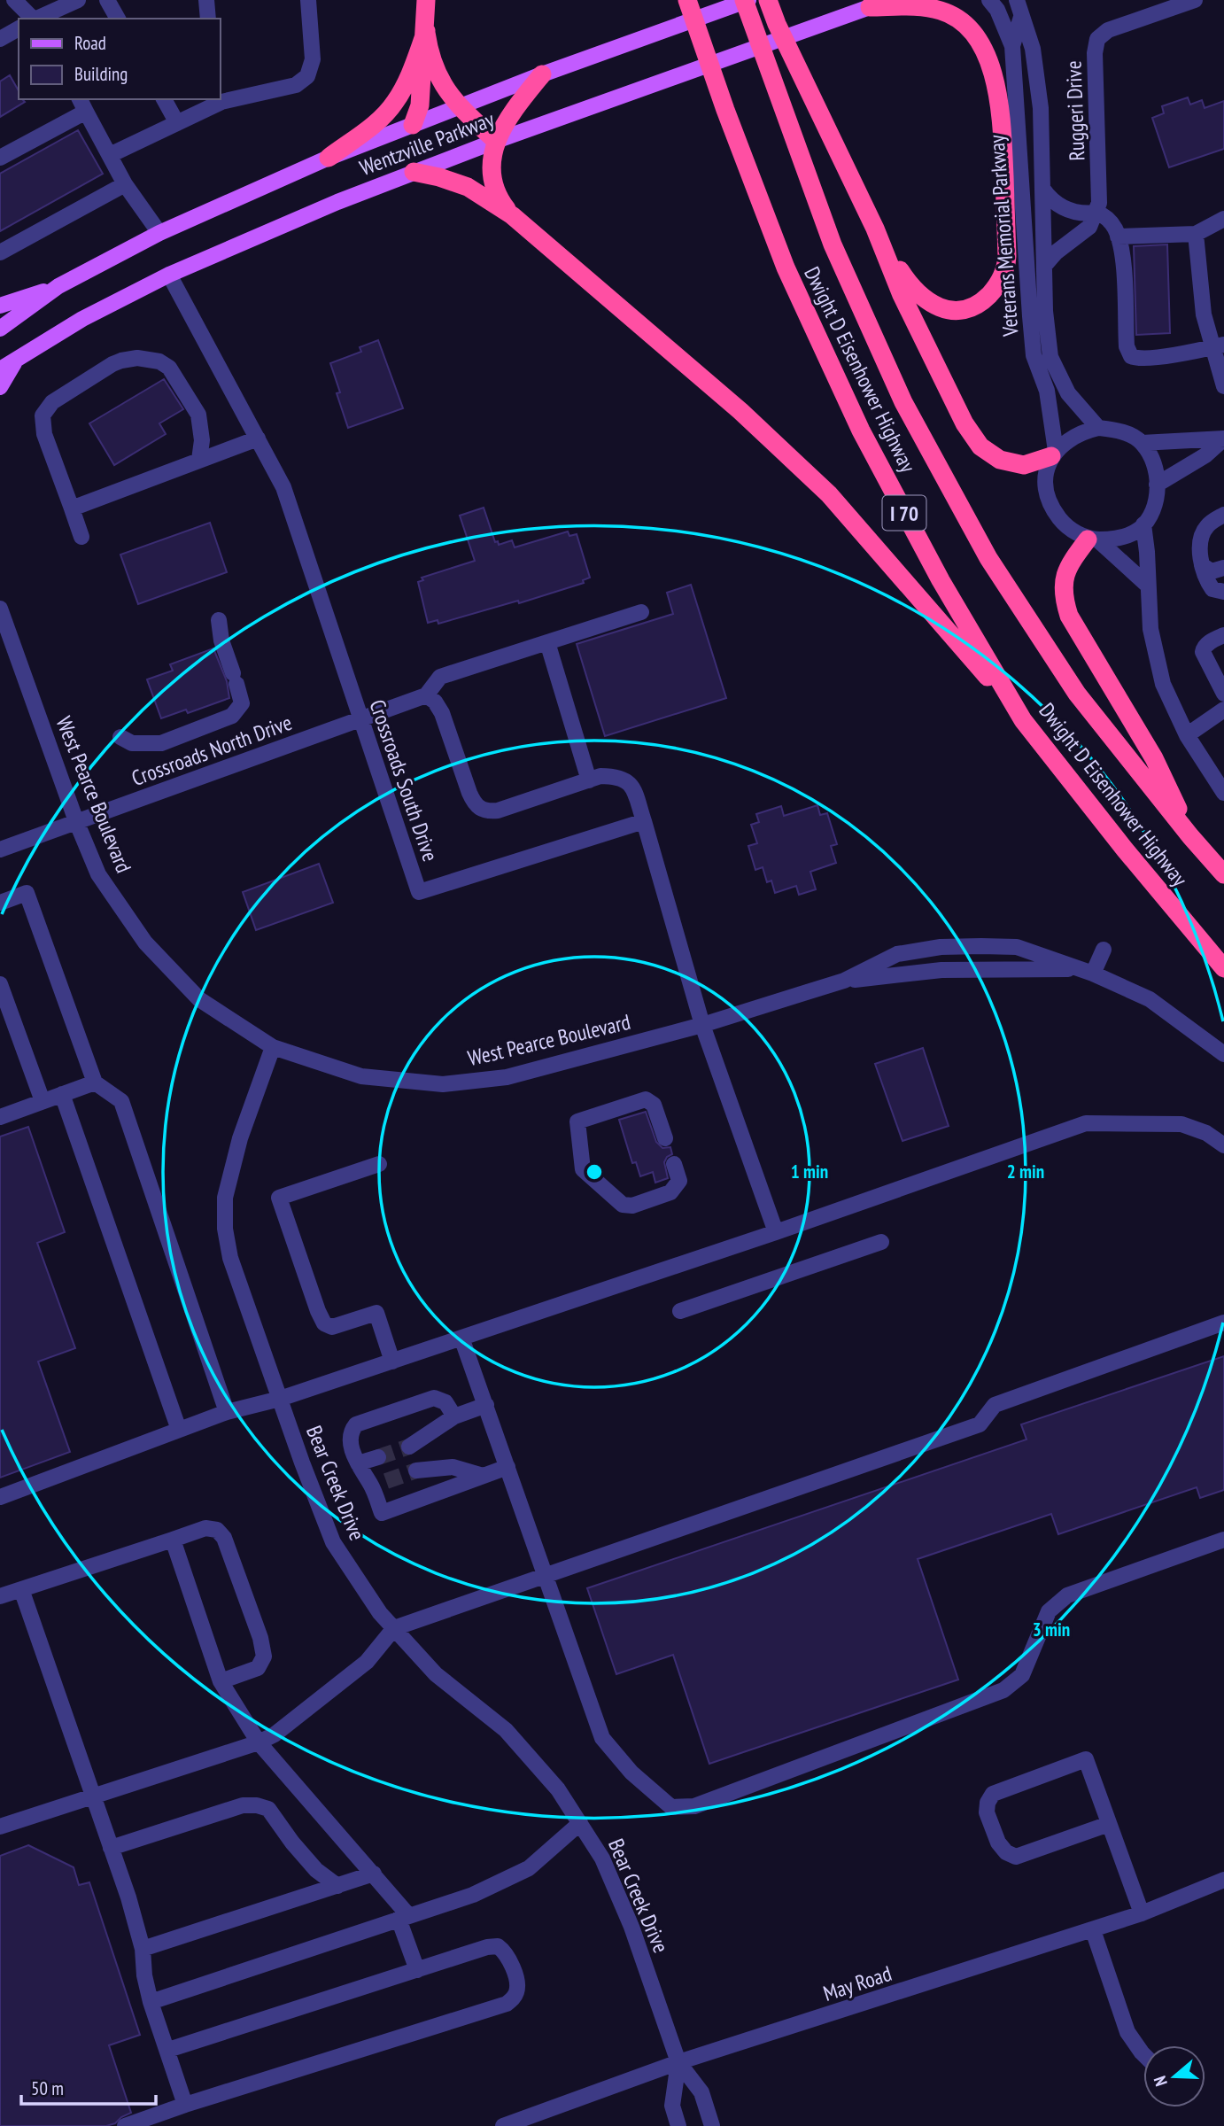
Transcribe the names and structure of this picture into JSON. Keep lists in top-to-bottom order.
{
  "streets": {
    "highway": ["Dwight D Eisenhower Highway", "I 70"],
    "main road": ["Wentzville Parkway"],
    "street": [
      "Ruggeri Drive",
      "Veterans Memorial Parkway",
      "Crossroads North Drive",
      "Crossroads South Drive",
      "West Pearce Boulevard",
      "Bear Creek Drive",
      "May Road"
    ]
  },
  "crossings": [
    ["Wentzville Parkway", "Dwight D Eisenhower Highway"],
    ["Wentzville Parkway", "Crossroads South Drive"],
    ["Crossroads North Drive", "Crossroads South Drive"],
    ["Crossroads North Drive", "West Pearce Boulevard"],
    ["West Pearce Boulevard", "Bear Creek Drive"],
    ["Bear Creek Drive", "May Road"]
  ],
  "legend": ["Road", "Building"],
  "scale_bar": "50 m",
  "north": "left",
  "rings": ["1 min", "2 min", "3 min"]
}
